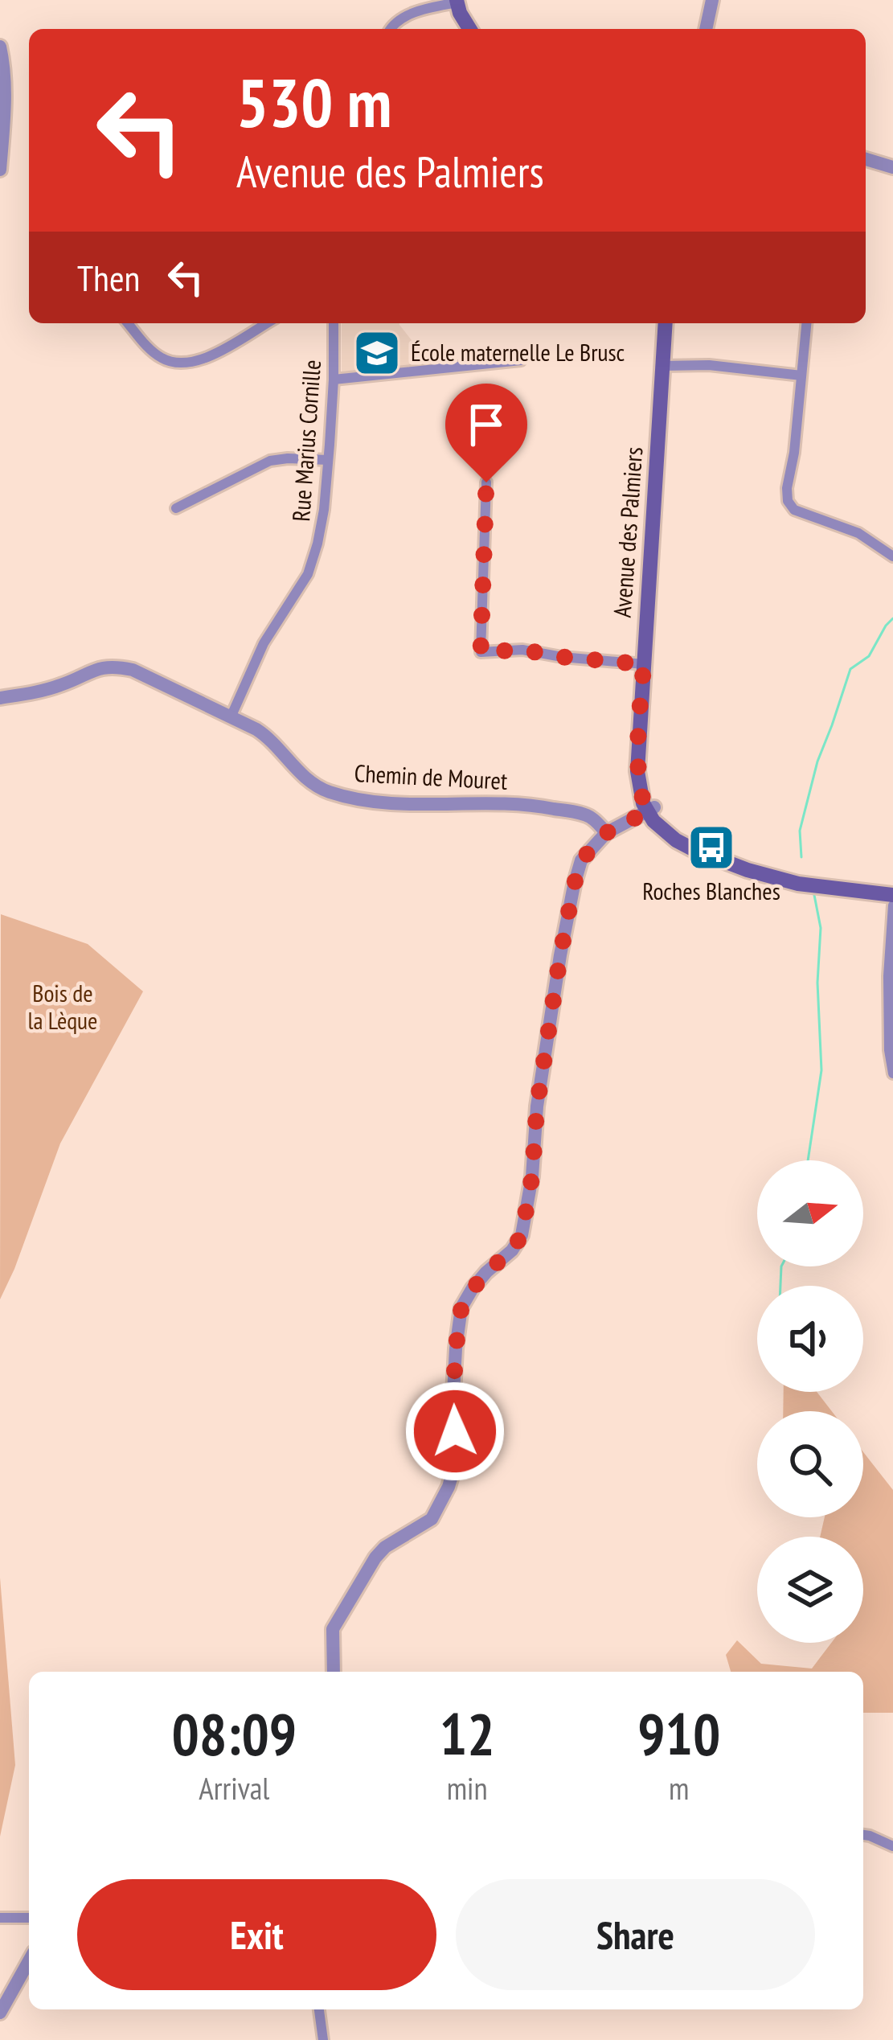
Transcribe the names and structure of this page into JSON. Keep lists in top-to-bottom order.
{
  "streets": {
    "main road": ["Avenue des Palmiers"],
    "street": ["Rue Marius Cornille", "Chemin de Mouret"]
  },
  "crossings": [
    ["Rue Marius Cornille", "Chemin de Mouret"]
  ],
  "parks": ["Bois de la Lèque"],
  "places": {
    "school or university": ["École maternelle Le Brusc"],
    "bus stop": ["Roches Blanches"]
  },
  "north": "right",
  "page": {
    "turn": ["530 m", "Avenue des Palmiers"],
    "then": "Then",
    "eta": [
      "08:09",
      "Arrival",
      "12",
      "min",
      "910",
      "m"
    ],
    "buttons": ["Exit", "Share"]
  }
}
